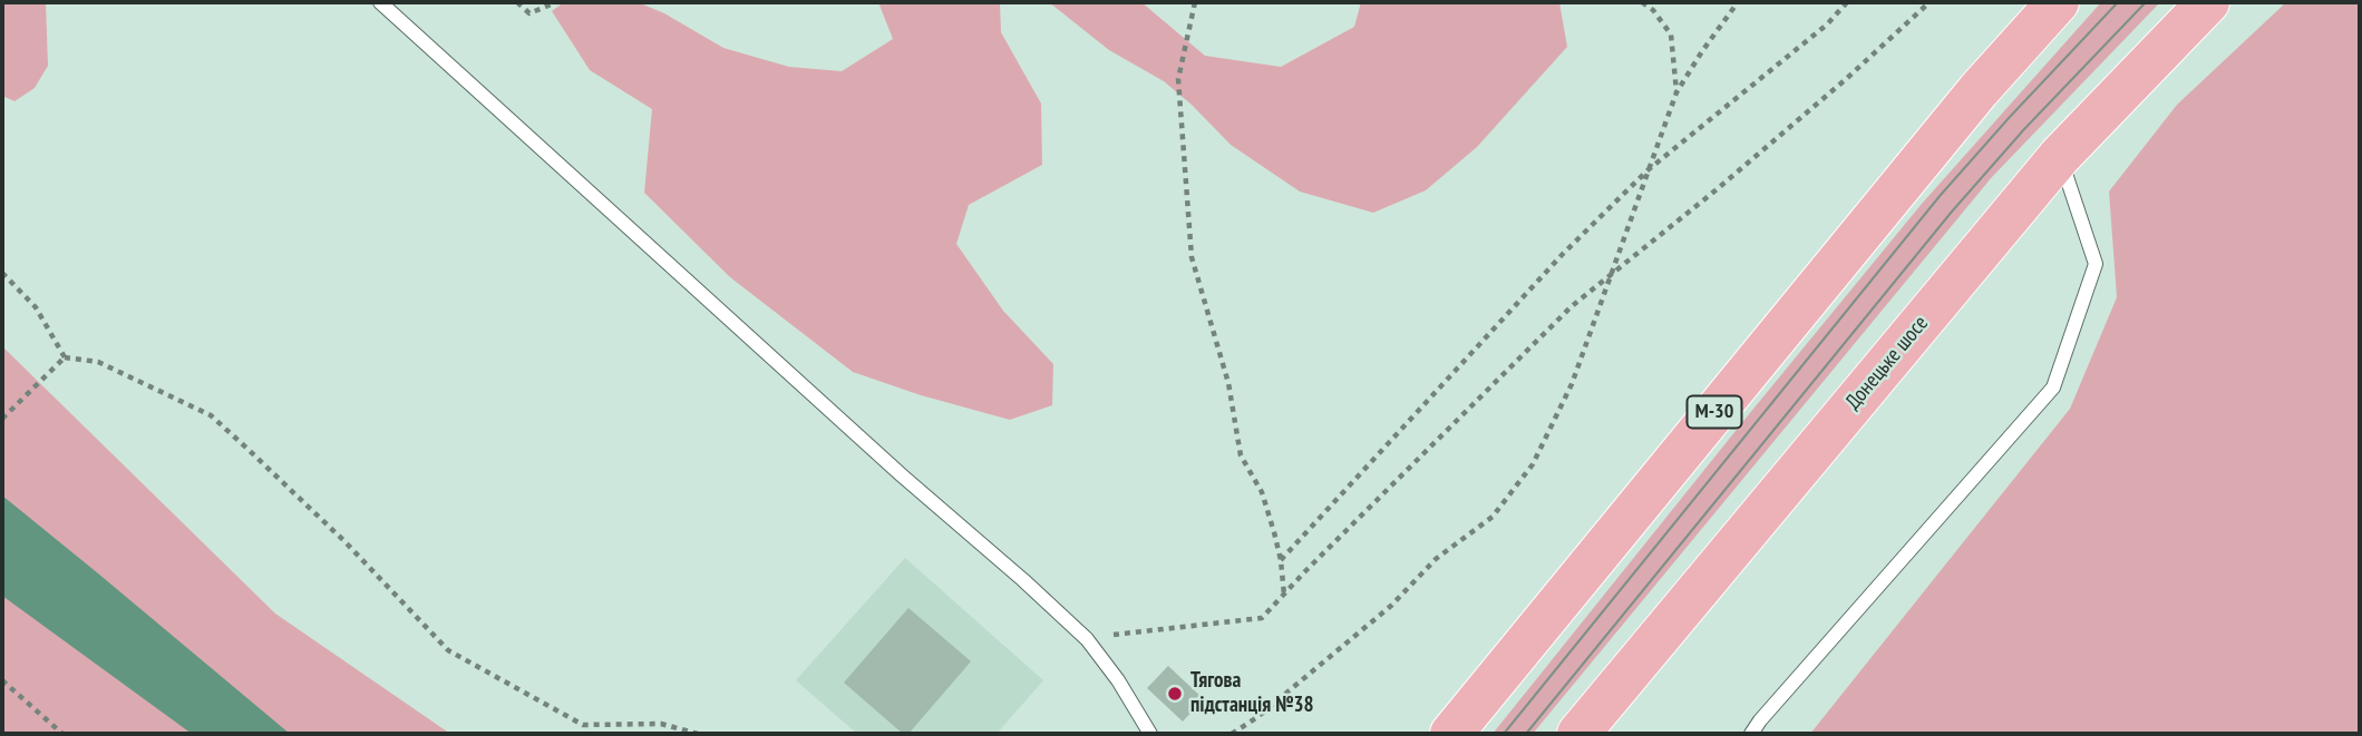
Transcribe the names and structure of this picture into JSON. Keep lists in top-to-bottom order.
{
  "streets": {
    "highway": ["Донецьке шосе", "М-30"]
  },
  "places": ["Тягова пiдстанцiя №38"]
}
